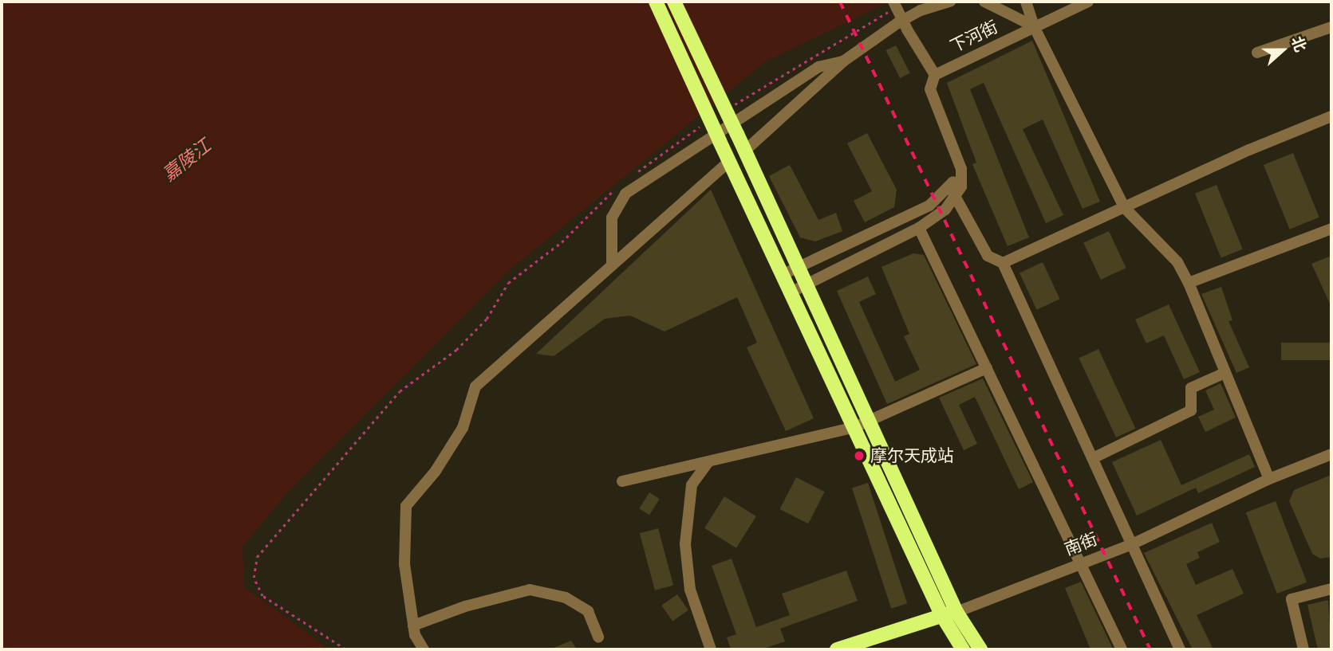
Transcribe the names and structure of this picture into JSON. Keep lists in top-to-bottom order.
{
  "streets": {
    "main road": ["南街"],
    "street": ["下河街"]
  },
  "water": ["嘉陵江"],
  "places": ["摩尔天成站"],
  "north": "right"
}
